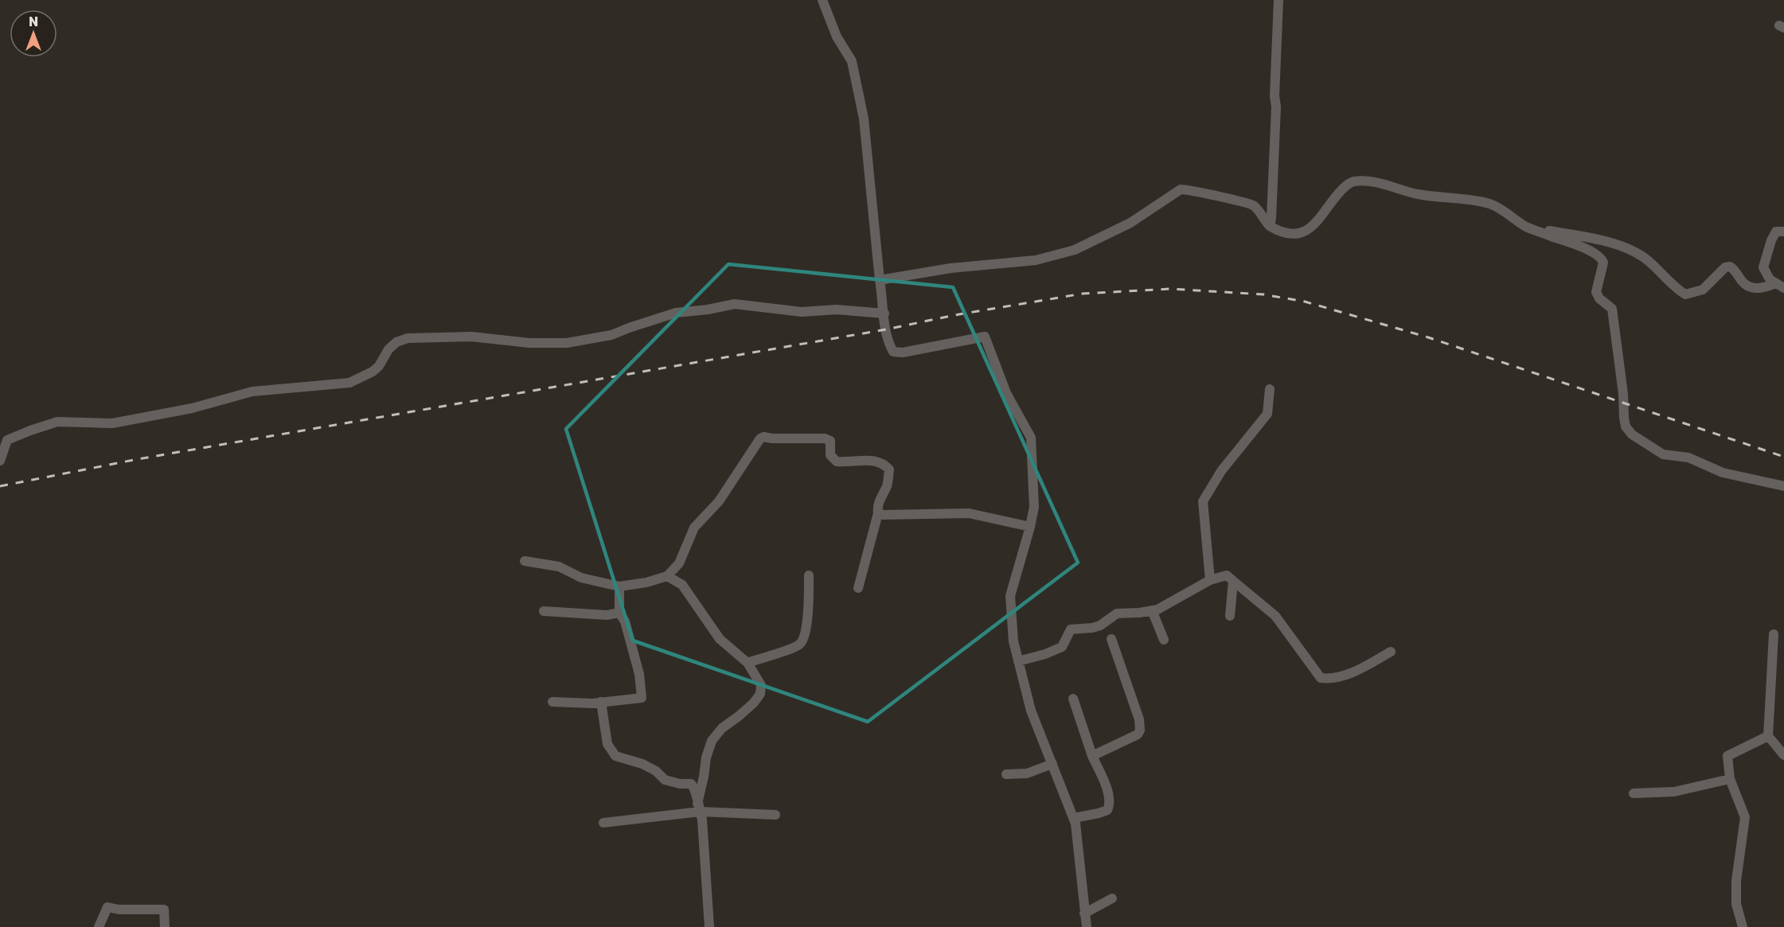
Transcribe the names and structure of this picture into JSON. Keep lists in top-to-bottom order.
{
  "north": "top"
}
